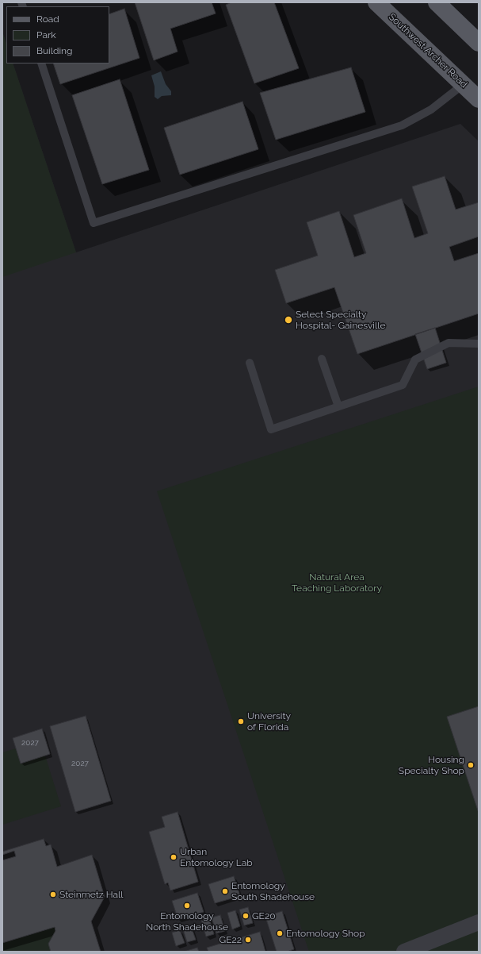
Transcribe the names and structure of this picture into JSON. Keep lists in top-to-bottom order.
{
  "streets": {
    "main road": ["Southwest Archer Road"]
  },
  "parks": ["Natural Area Teaching Laboratory"],
  "places": [
    "Select Specialty Hospital- Gainesville",
    "University of Florida",
    "Housing Specialty Shop",
    "Urban Entomology Lab",
    "Entomology South Shadehouse",
    "Steinmetz Hall",
    "Entomology North Shadehouse",
    "GE20",
    "Entomology Shop",
    "GE22"
  ],
  "house_numbers": ["2027", "2027"],
  "legend": ["Road", "Park", "Building"]
}
